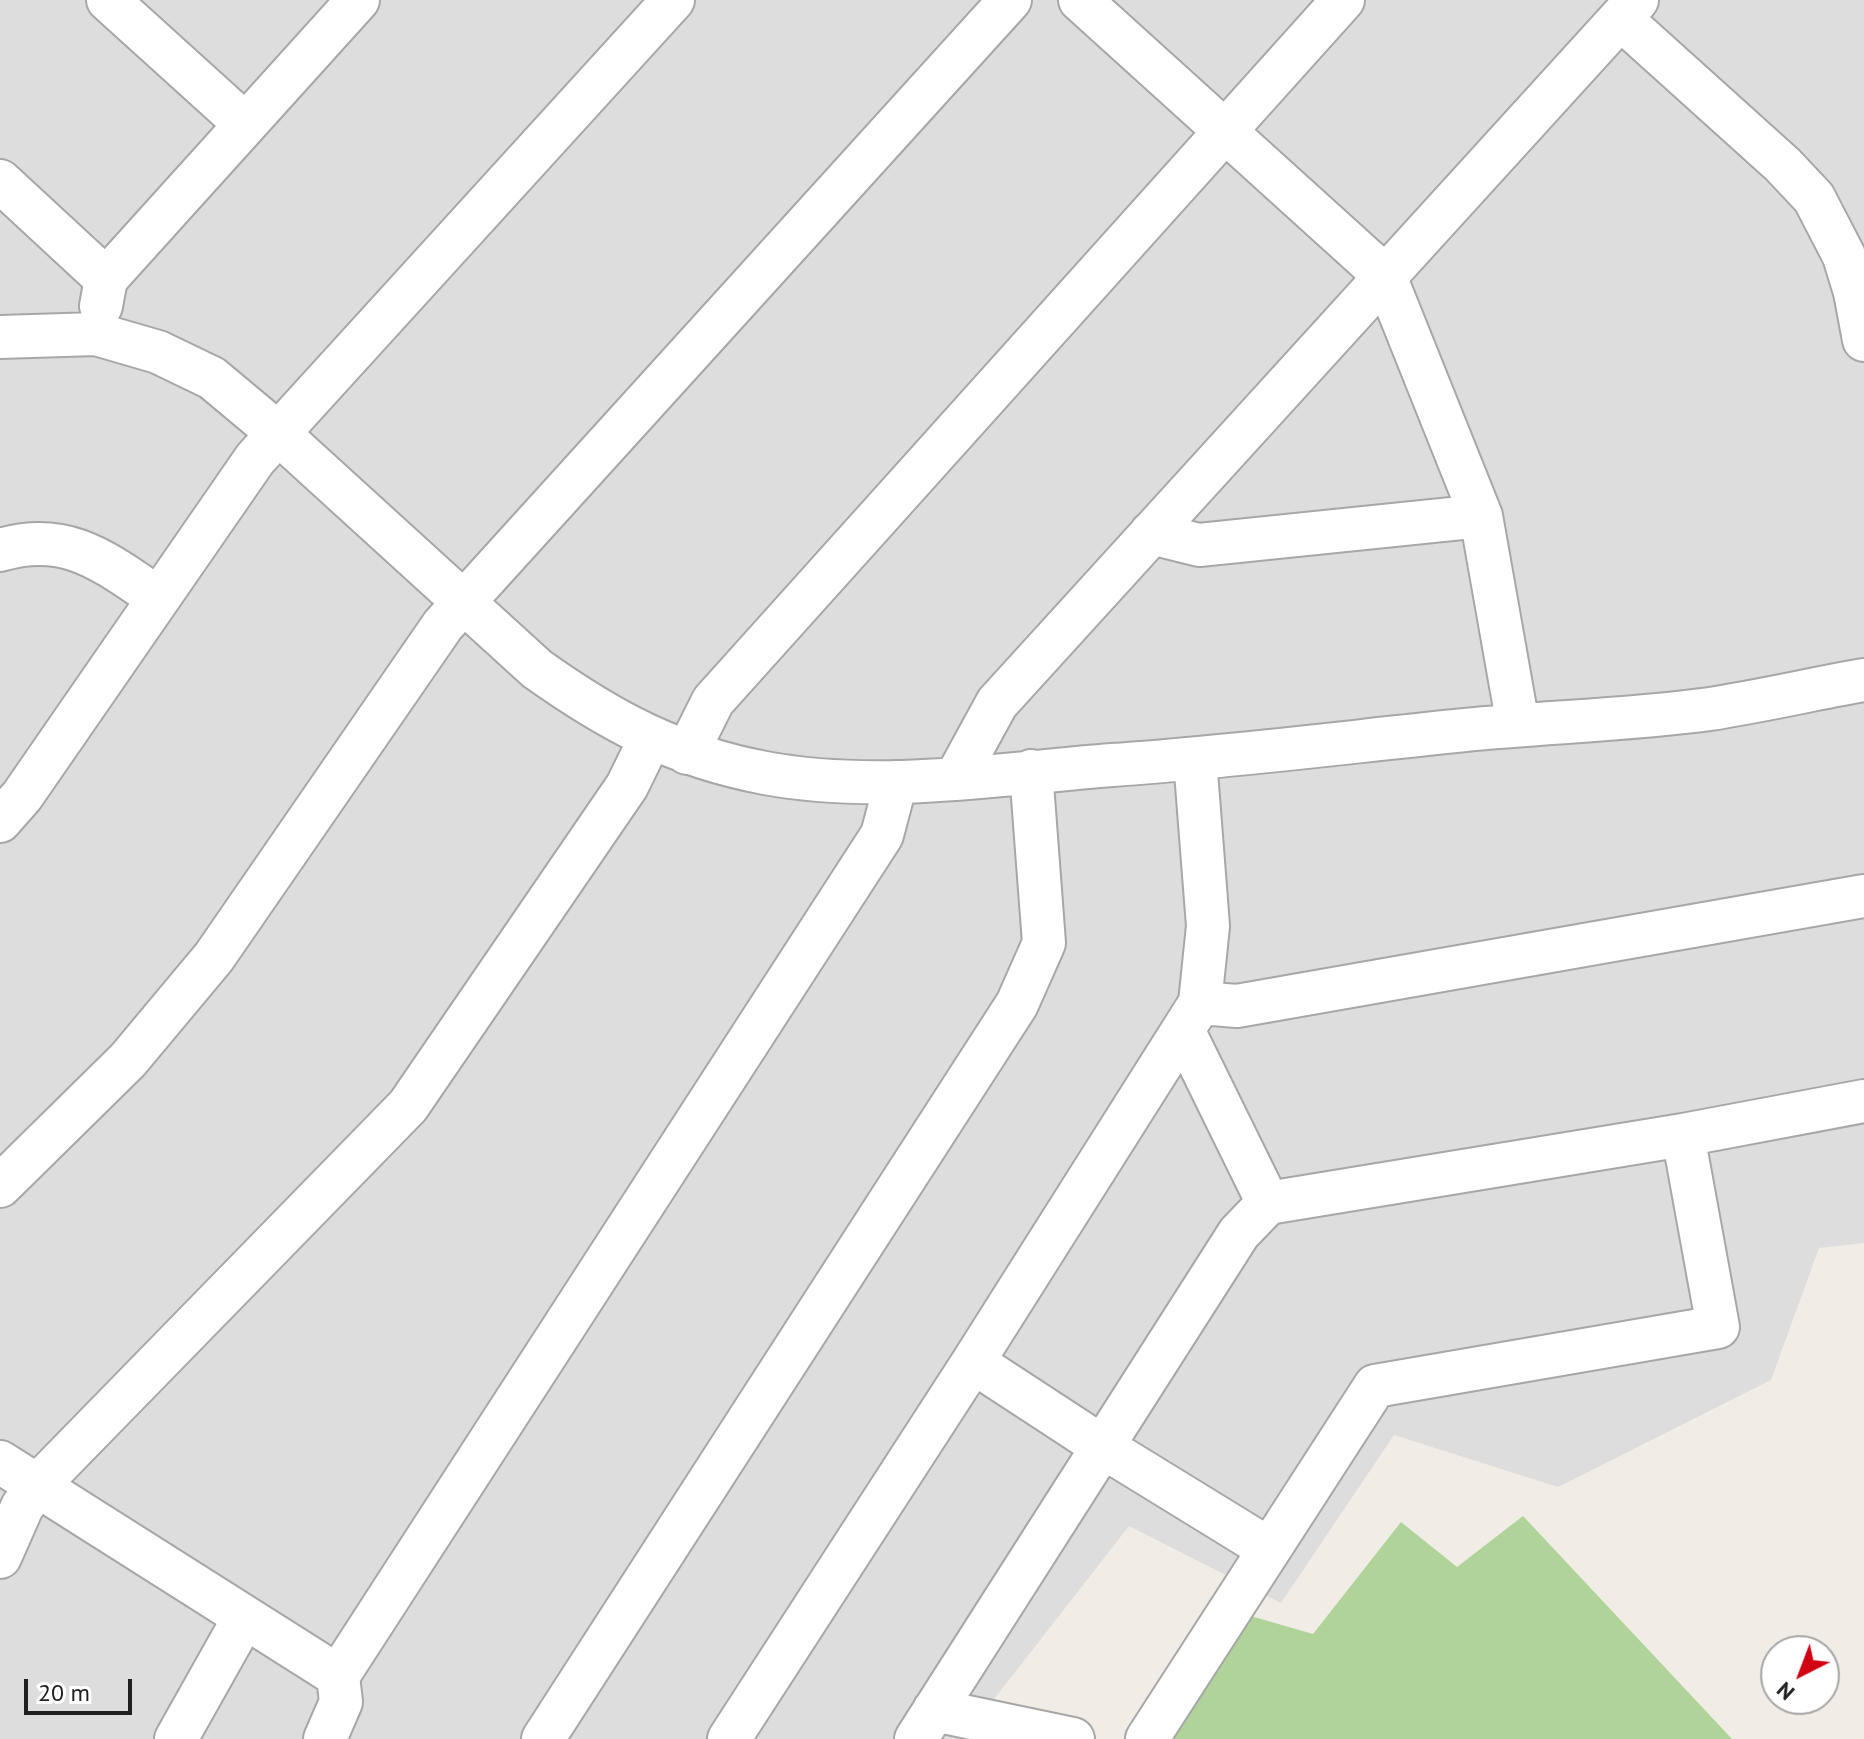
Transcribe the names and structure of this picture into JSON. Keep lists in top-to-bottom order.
{
  "scale_bar": "20 m",
  "north": "bottom left"
}
